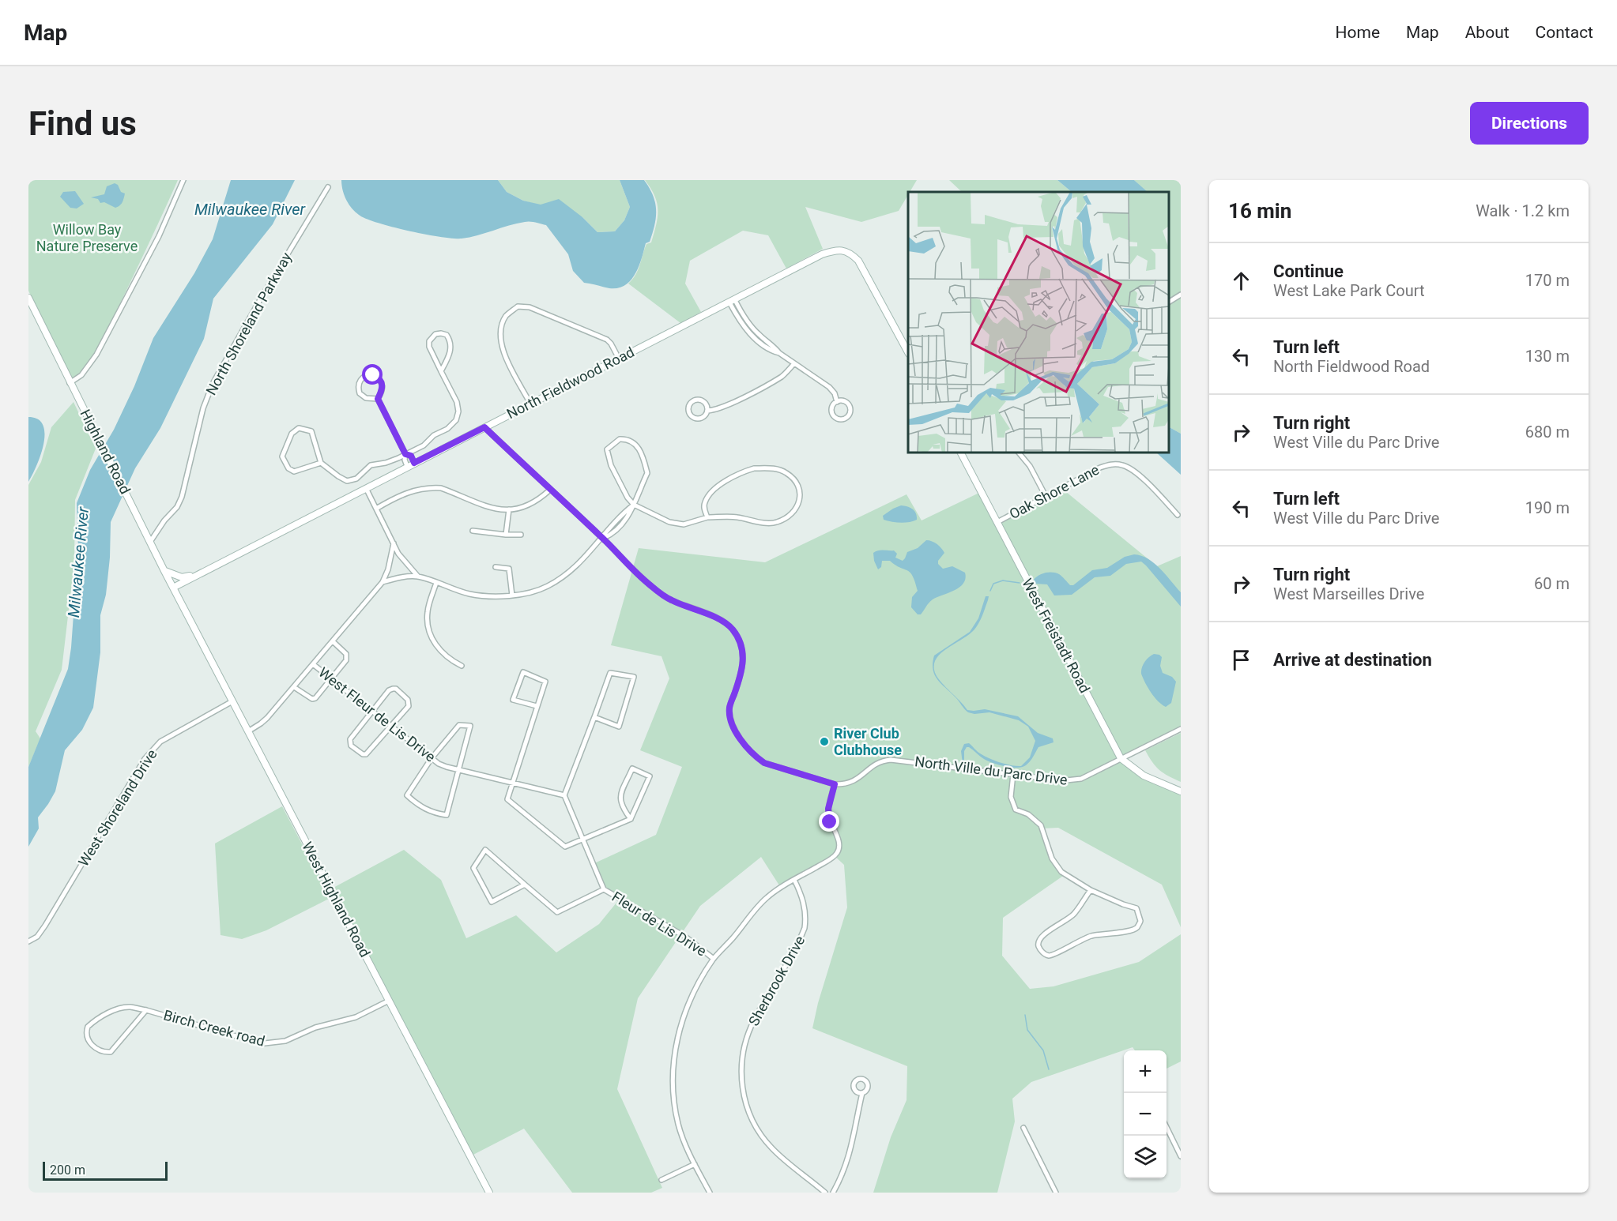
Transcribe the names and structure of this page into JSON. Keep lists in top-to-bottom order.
{
  "streets": {
    "street": [
      "North Shoreland Parkway",
      "North Fieldwood Road",
      "Highland Road",
      "Oak Shore Lane",
      "West Freistadt Road",
      "West Fleur de Lis Drive",
      "North Ville du Parc Drive",
      "West Shoreland Drive",
      "West Highland Road",
      "Fleur de Lis Drive",
      "Sherbrook Drive",
      "Birch Creek road"
    ]
  },
  "crossings": [
    ["North Shoreland Parkway", "Highland Road"],
    ["North Fieldwood Road", "Highland Road"],
    ["Highland Road", "West Highland Road"],
    ["Oak Shore Lane", "West Freistadt Road"],
    ["West Freistadt Road", "North Ville du Parc Drive"],
    ["West Shoreland Drive", "West Highland Road"],
    ["West Highland Road", "Birch Creek road"]
  ],
  "water": ["Milwaukee River"],
  "parks": ["Willow Bay Nature Preserve"],
  "places": ["River Club Clubhouse"],
  "scale_bar": "200 m",
  "page": {
    "header": "Map",
    "nav": [
      "Home",
      "Map",
      "About",
      "Contact"
    ],
    "buttons": "Directions",
    "title": "Find us",
    "heading": ["16 min", "Walk · 1.2 km"],
    "list": [
      ["Continue", "West Lake Park Court", "170 m"],
      ["Turn left", "North Fieldwood Road", "130 m"],
      ["Turn right", "West Ville du Parc Drive", "680 m"],
      ["Turn left", "West Ville du Parc Drive", "190 m"],
      ["Turn right", "West Marseilles Drive", "60 m"],
      "Arrive at destination"
    ],
    "map_buttons": ["+", "−"],
    "scale": "200 m"
  }
}
